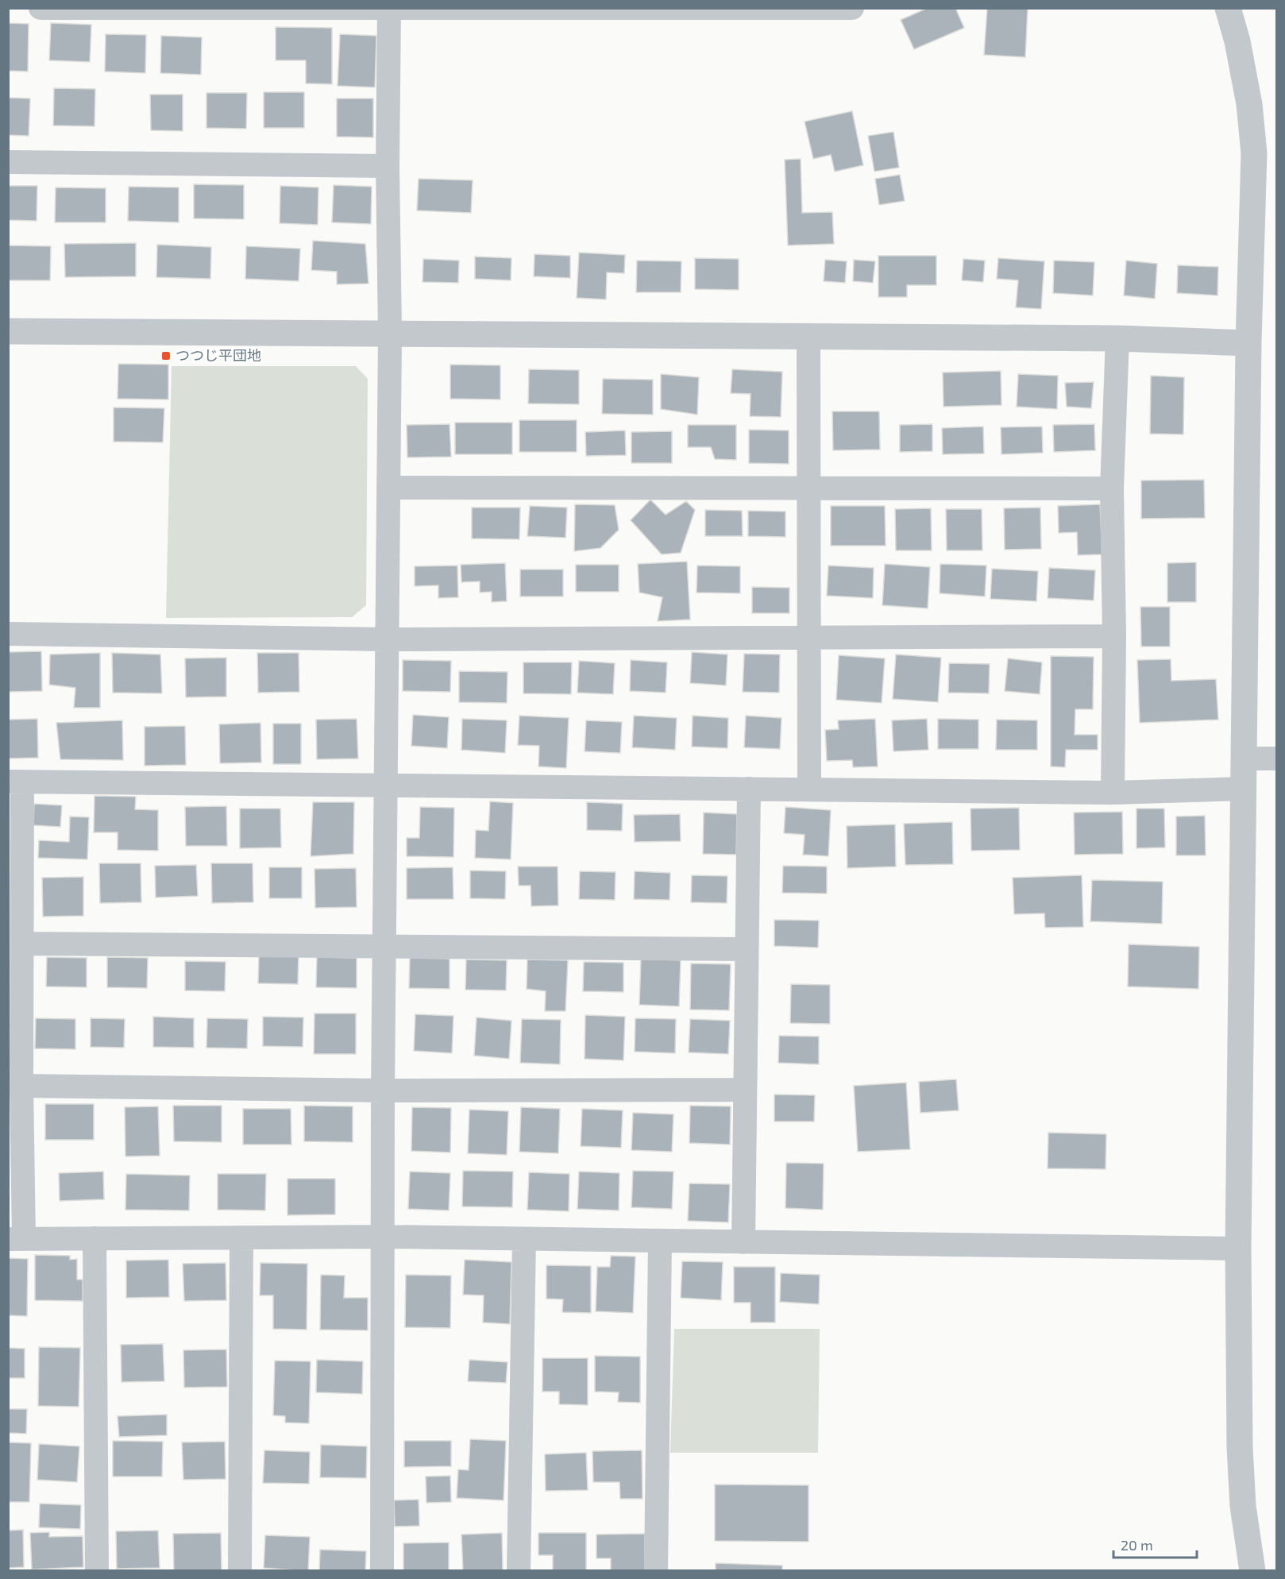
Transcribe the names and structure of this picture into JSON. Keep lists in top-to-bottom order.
{
  "places": {
    "transit": ["つつじ平団地"]
  },
  "scale_bar": "20 m"
}
